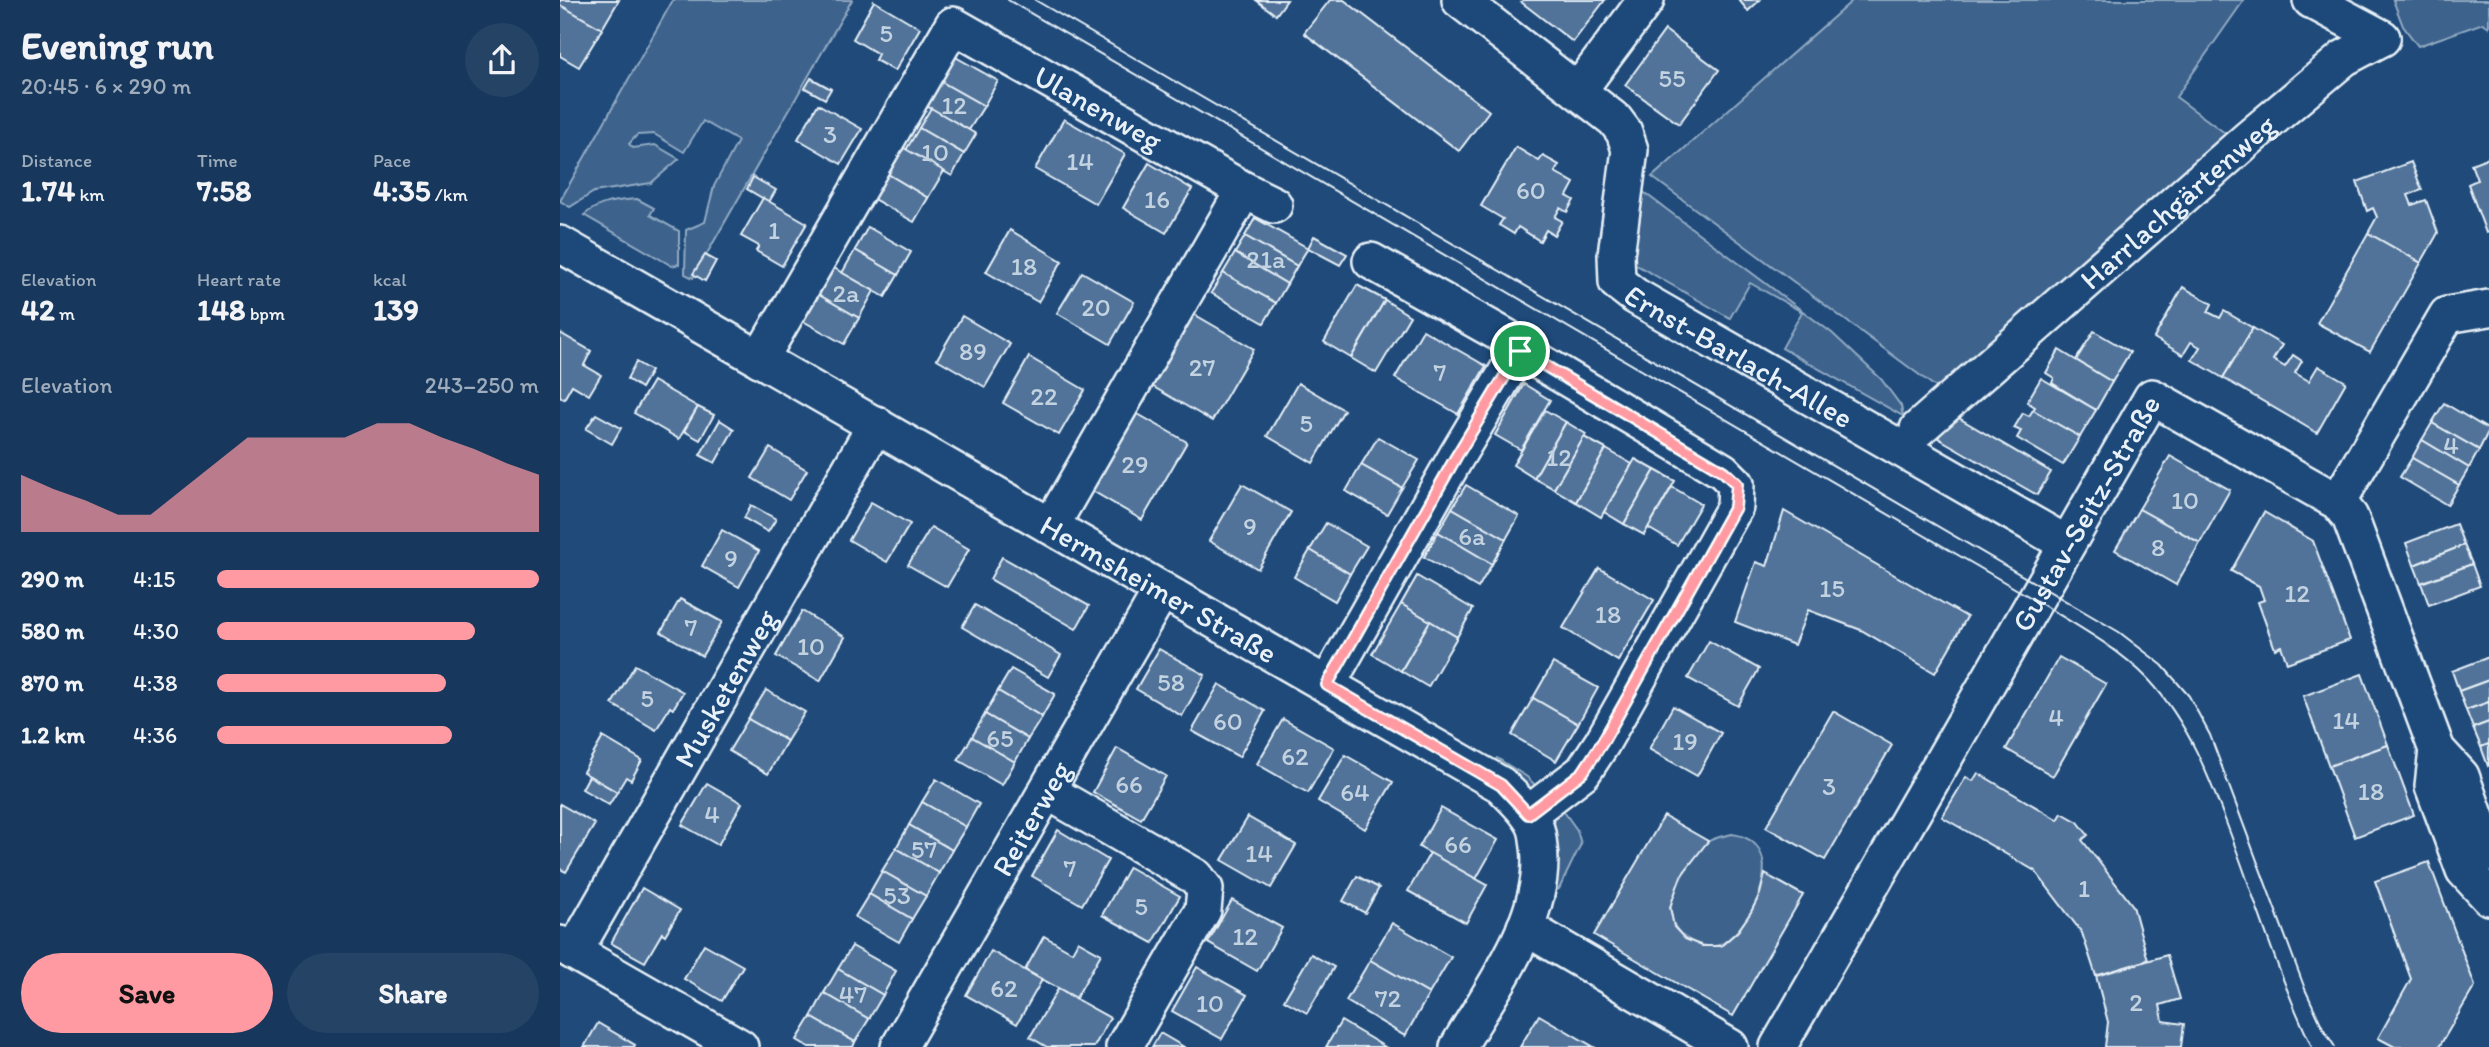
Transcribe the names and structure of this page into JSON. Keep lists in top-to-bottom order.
{
  "streets": {
    "street": [
      "Ulanenweg",
      "Harrlachgärtenweg",
      "Ernst-Barlach-Allee",
      "Gustav-Seitz-Straße",
      "Hermsheimer Straße",
      "Musketenweg",
      "Reiterweg"
    ]
  },
  "crossings": [
    ["Ulanenweg", "Hermsheimer Straße"],
    ["Ernst-Barlach-Allee", "Gustav-Seitz-Straße"],
    ["Hermsheimer Straße", "Musketenweg"],
    ["Hermsheimer Straße", "Reiterweg"]
  ],
  "house_numbers": [
    "5",
    "55",
    "12",
    "3",
    "10",
    "14",
    "60",
    "16",
    "1",
    "21a",
    "18",
    "2a",
    "20",
    "89",
    "27",
    "7",
    "22",
    "5",
    "4",
    "12",
    "29",
    "10",
    "9",
    "6a",
    "8",
    "9",
    "15",
    "12",
    "18",
    "7",
    "10",
    "58",
    "5",
    "4",
    "14",
    "60",
    "65",
    "19",
    "62",
    "66",
    "3",
    "18",
    "64",
    "4",
    "66",
    "57",
    "14",
    "7",
    "1",
    "53",
    "5",
    "12",
    "62",
    "47",
    "72",
    "2",
    "10"
  ],
  "page": {
    "heading": ["Evening run", "20:45 · 6 × 290 m"],
    "stats": [
      ["Distance", "1.74 km"],
      ["Time", "7:58"],
      ["Pace", "4:35 /km"],
      ["Elevation", "42 m"],
      ["Heart rate", "148 bpm"],
      ["kcal", "139"]
    ],
    "chart": ["Elevation", "243–250 m"],
    "list": [
      {
        "name": "290 m",
        "note": "4:15"
      },
      {
        "name": "580 m",
        "note": "4:30"
      },
      {
        "name": "870 m",
        "note": "4:38"
      },
      {
        "name": "1.2 km",
        "note": "4:36"
      }
    ],
    "buttons": ["Save", "Share"]
  }
}
